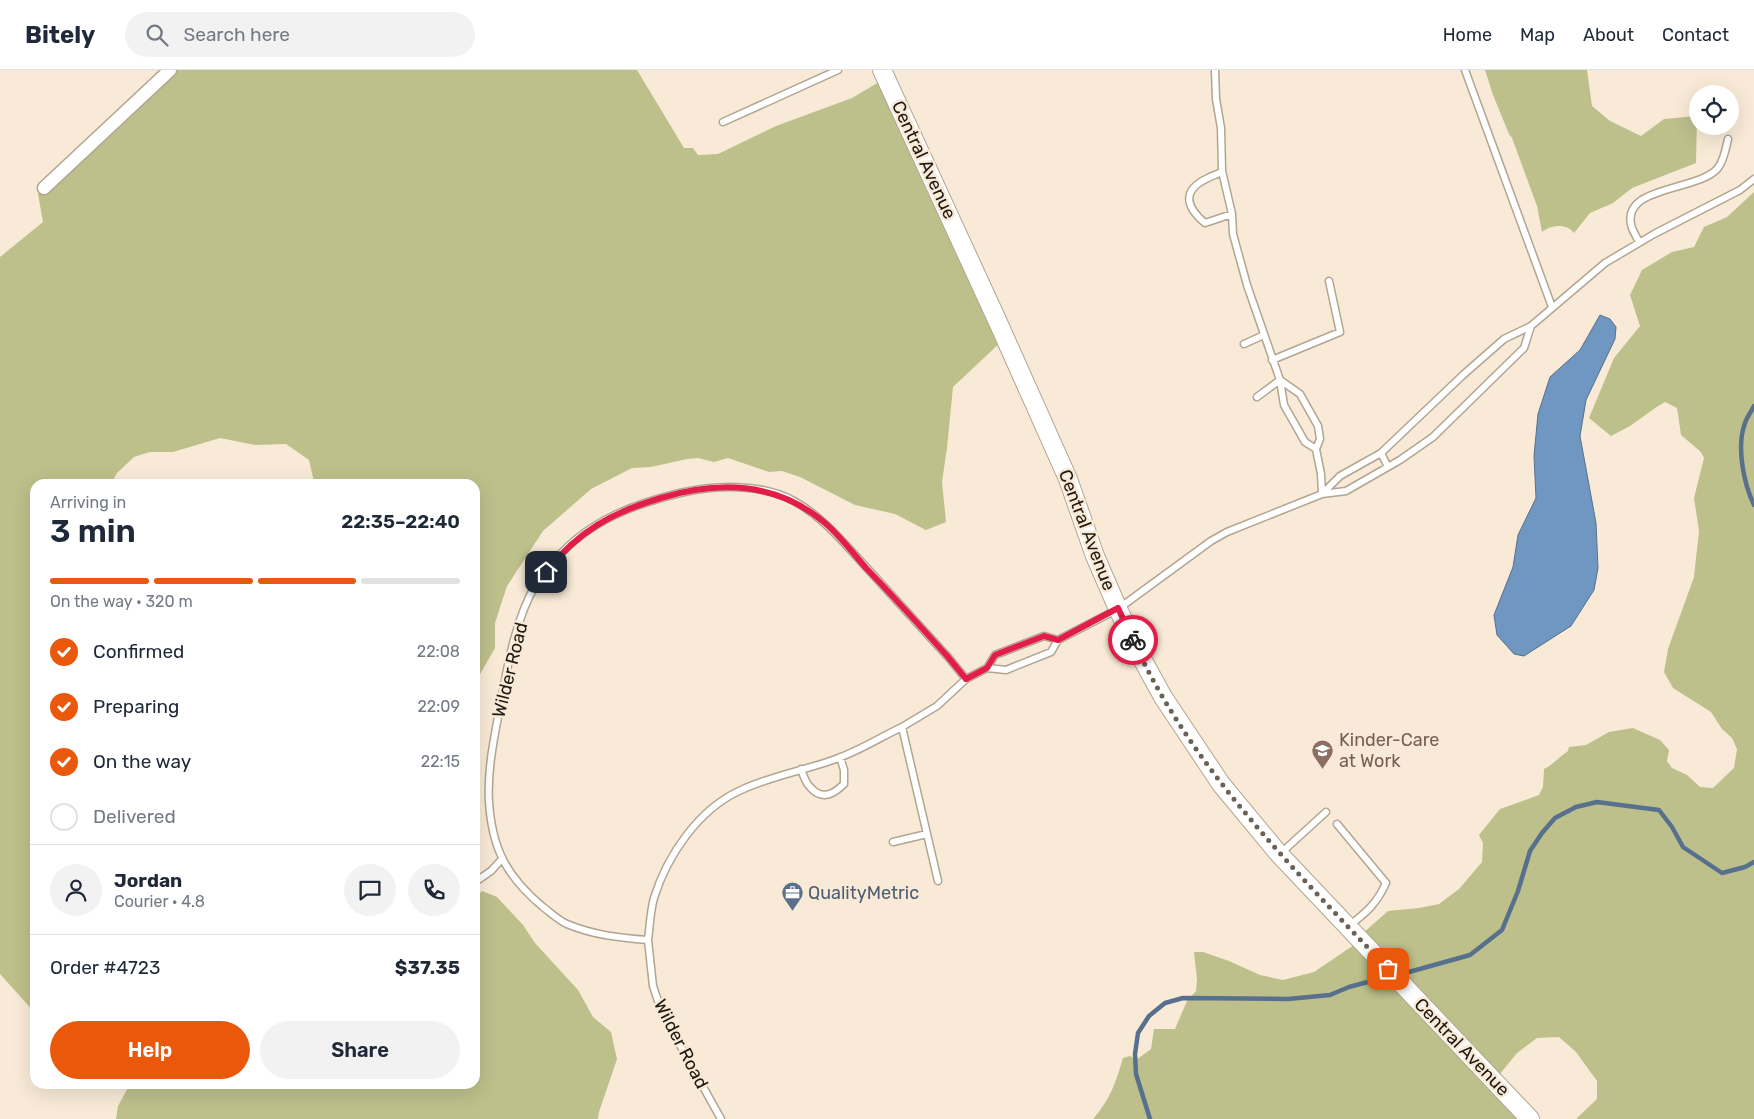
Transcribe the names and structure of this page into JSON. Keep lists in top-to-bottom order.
{
  "streets": {
    "main road": ["Central Avenue"],
    "lane": ["Wilder Road"]
  },
  "places": {
    "school or university": ["Kinder-Care at Work"],
    "office": ["QualityMetric"]
  },
  "page": {
    "header": "Bitely",
    "search": "Search here",
    "nav": [
      "Home",
      "Map",
      "About",
      "Contact"
    ],
    "heading": ["3 min", "Arriving in", "22:35–22:40"],
    "panel": [
      "Jordan",
      "Courier · 4.8",
      "Order #4723",
      "$37.35"
    ],
    "bar": "On the way · 320 m",
    "list": [
      ["Confirmed", "22:08"],
      ["Preparing", "22:09"],
      ["On the way", "22:15"],
      "Delivered"
    ],
    "buttons": ["Help", "Share"]
  }
}
